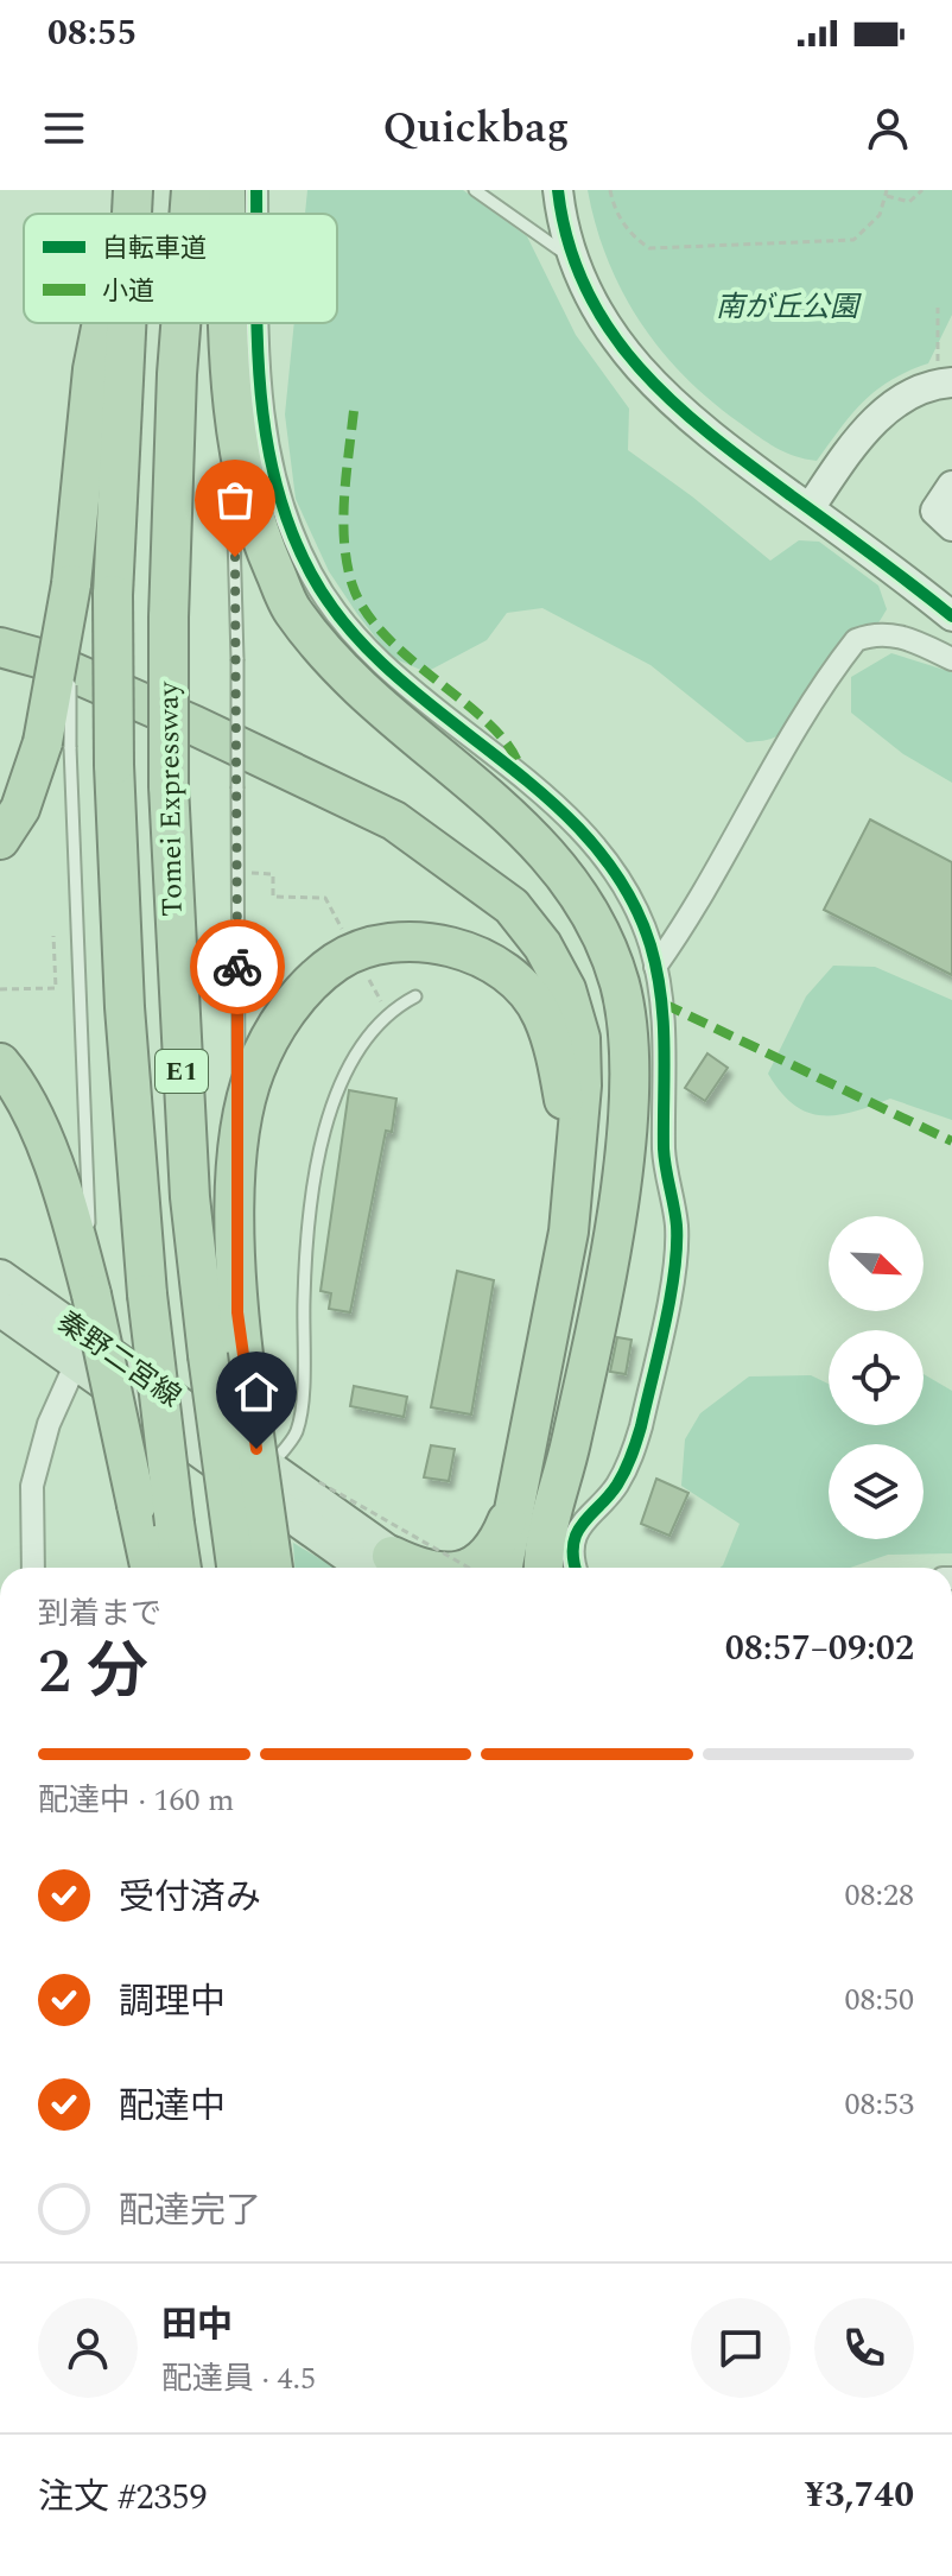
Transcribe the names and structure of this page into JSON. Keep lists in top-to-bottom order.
{
  "streets": {
    "highway": ["Tomei Expressway", "E1"],
    "main road": ["秦野二宮線"]
  },
  "parks": ["南が丘公園"],
  "legend": ["自転車道", "小道"],
  "north": "bottom right",
  "page": {
    "status": "08:55",
    "header": "Quickbag",
    "heading": ["2 分", "到着まで", "08:57–09:02"],
    "panel": [
      "田中",
      "配達員 · 4.5",
      "注文 #2359",
      "¥3,740"
    ],
    "bar": "配達中 · 160 m",
    "list": [
      ["受付済み", "08:28"],
      ["調理中", "08:50"],
      ["配達中", "08:53"],
      "配達完了"
    ]
  }
}
